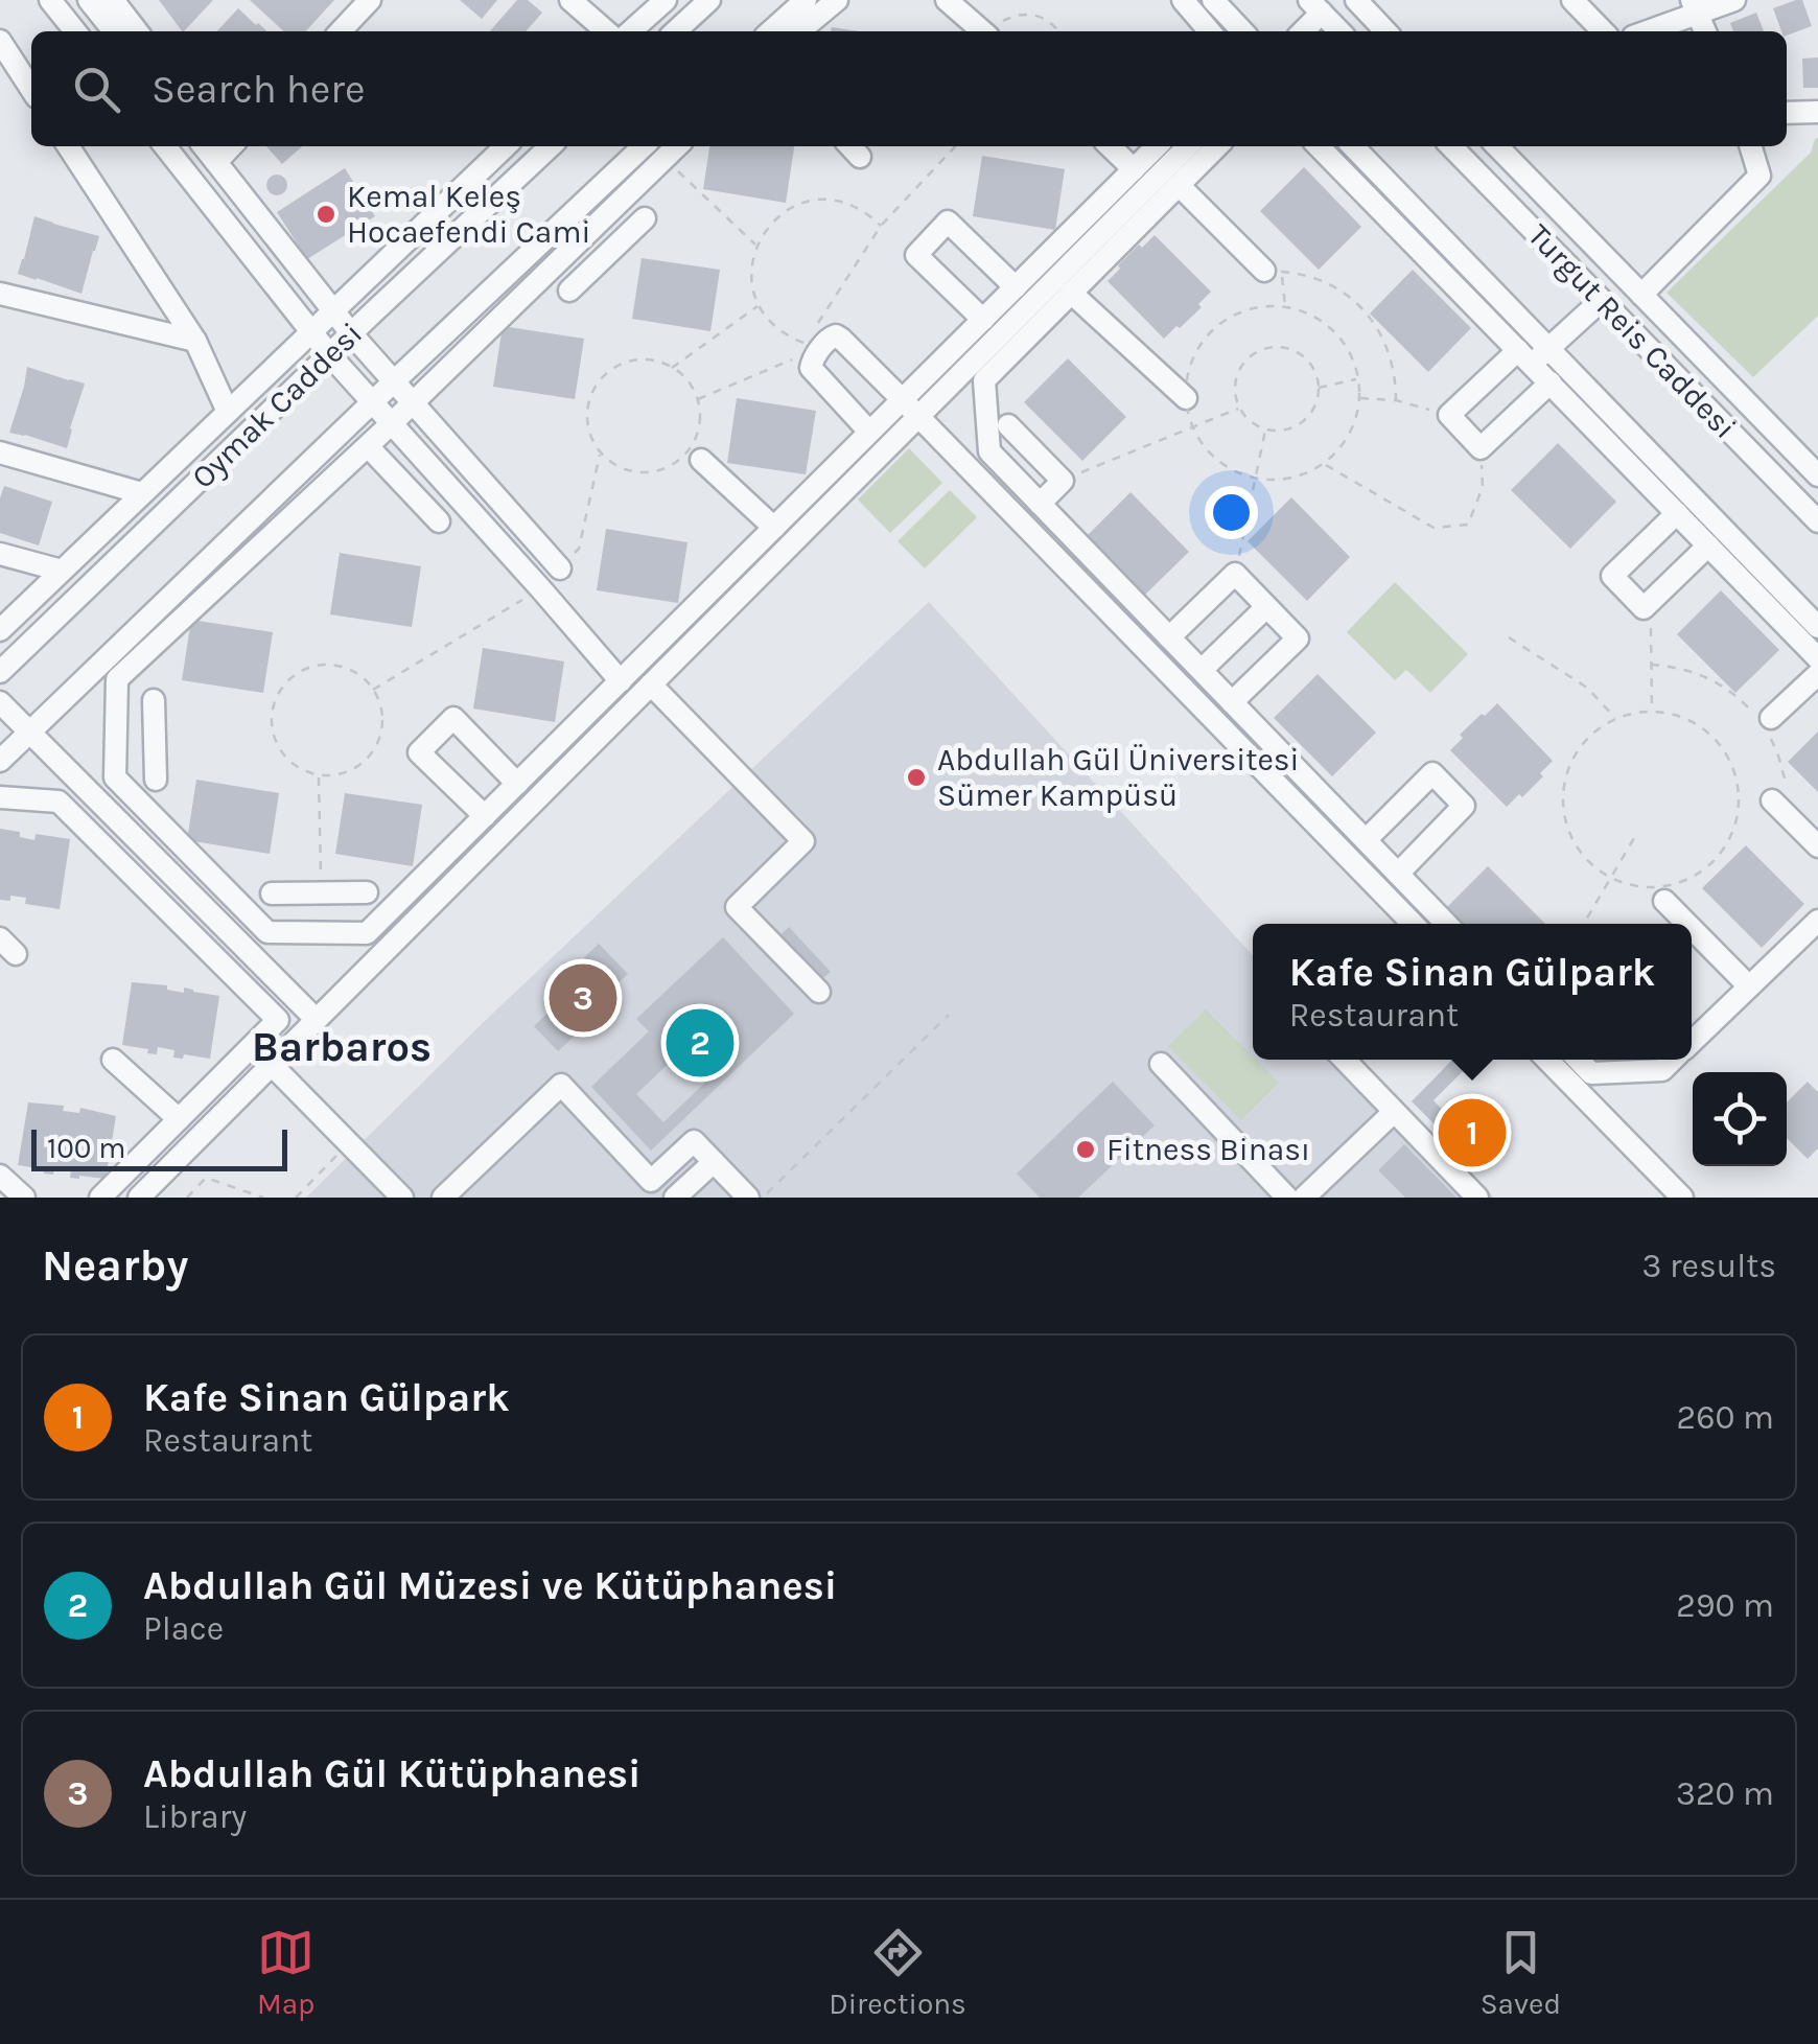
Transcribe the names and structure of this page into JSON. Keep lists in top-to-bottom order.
{
  "streets": {
    "street": ["Turgut Reis Caddesi", "Oymak Caddesi"]
  },
  "districts": ["Barbaros"],
  "places": ["Kemal Keleş Hocaefendi Cami", "Abdullah Gül Üniversitesi Sümer Kampüsü", "Fitness Binası"],
  "scale_bar": "100 m",
  "page": {
    "search": "Search here",
    "popup": ["Kafe Sinan Gülpark", "Restaurant"],
    "pins": ["3", "2", "1"],
    "scale": "100 m",
    "heading": ["Nearby", "3 results"],
    "list": [
      {
        "mark": "1",
        "name": "Kafe Sinan Gülpark",
        "note": "Restaurant",
        "value": "260 m"
      },
      {
        "mark": "2",
        "name": "Abdullah Gül Müzesi ve Kütüphanesi",
        "note": "Place",
        "value": "290 m"
      },
      {
        "mark": "3",
        "name": "Abdullah Gül Kütüphanesi",
        "note": "Library",
        "value": "320 m"
      }
    ],
    "nav": ["Map", "Directions", "Saved"]
  }
}
